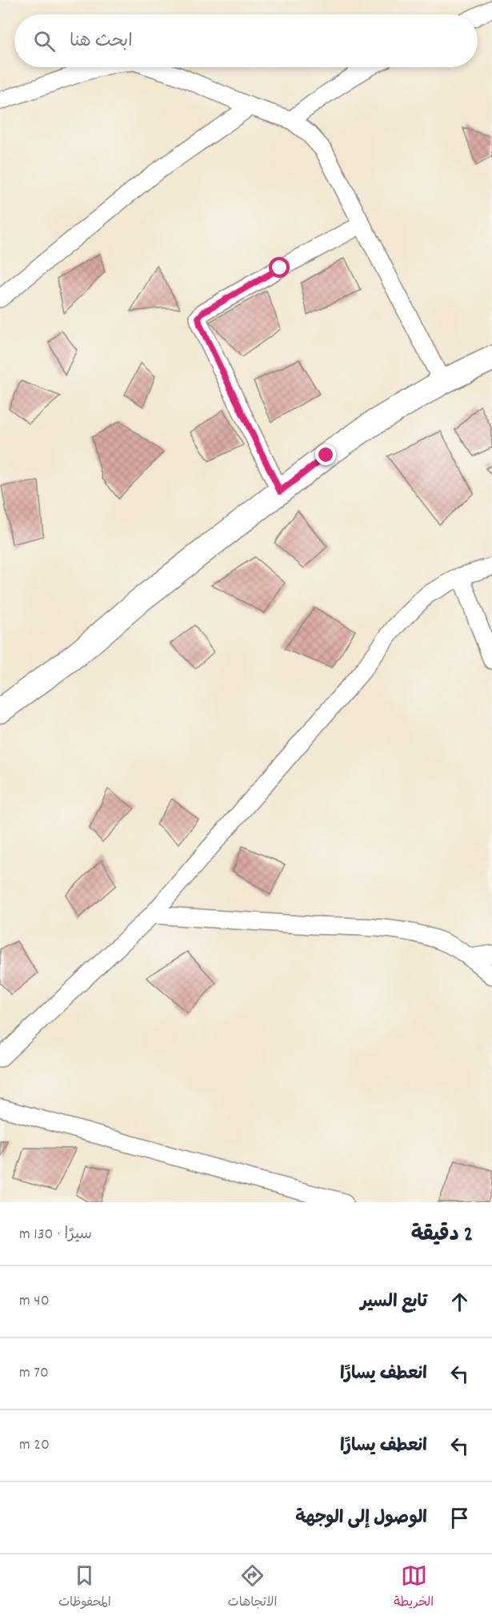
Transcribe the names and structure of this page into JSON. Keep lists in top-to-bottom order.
{
  "page": {
    "search": "ابحث هنا",
    "heading": ["2 دقيقة", "سيرًا · 130 m"],
    "list": [
      ["تابع السير", "40 m"],
      ["انعطف يسارًا", "70 m"],
      ["انعطف يسارًا", "20 m"],
      "الوصول إلى الوجهة"
    ],
    "nav": ["الخريطة", "الاتجاهات", "المحفوظات"]
  }
}
